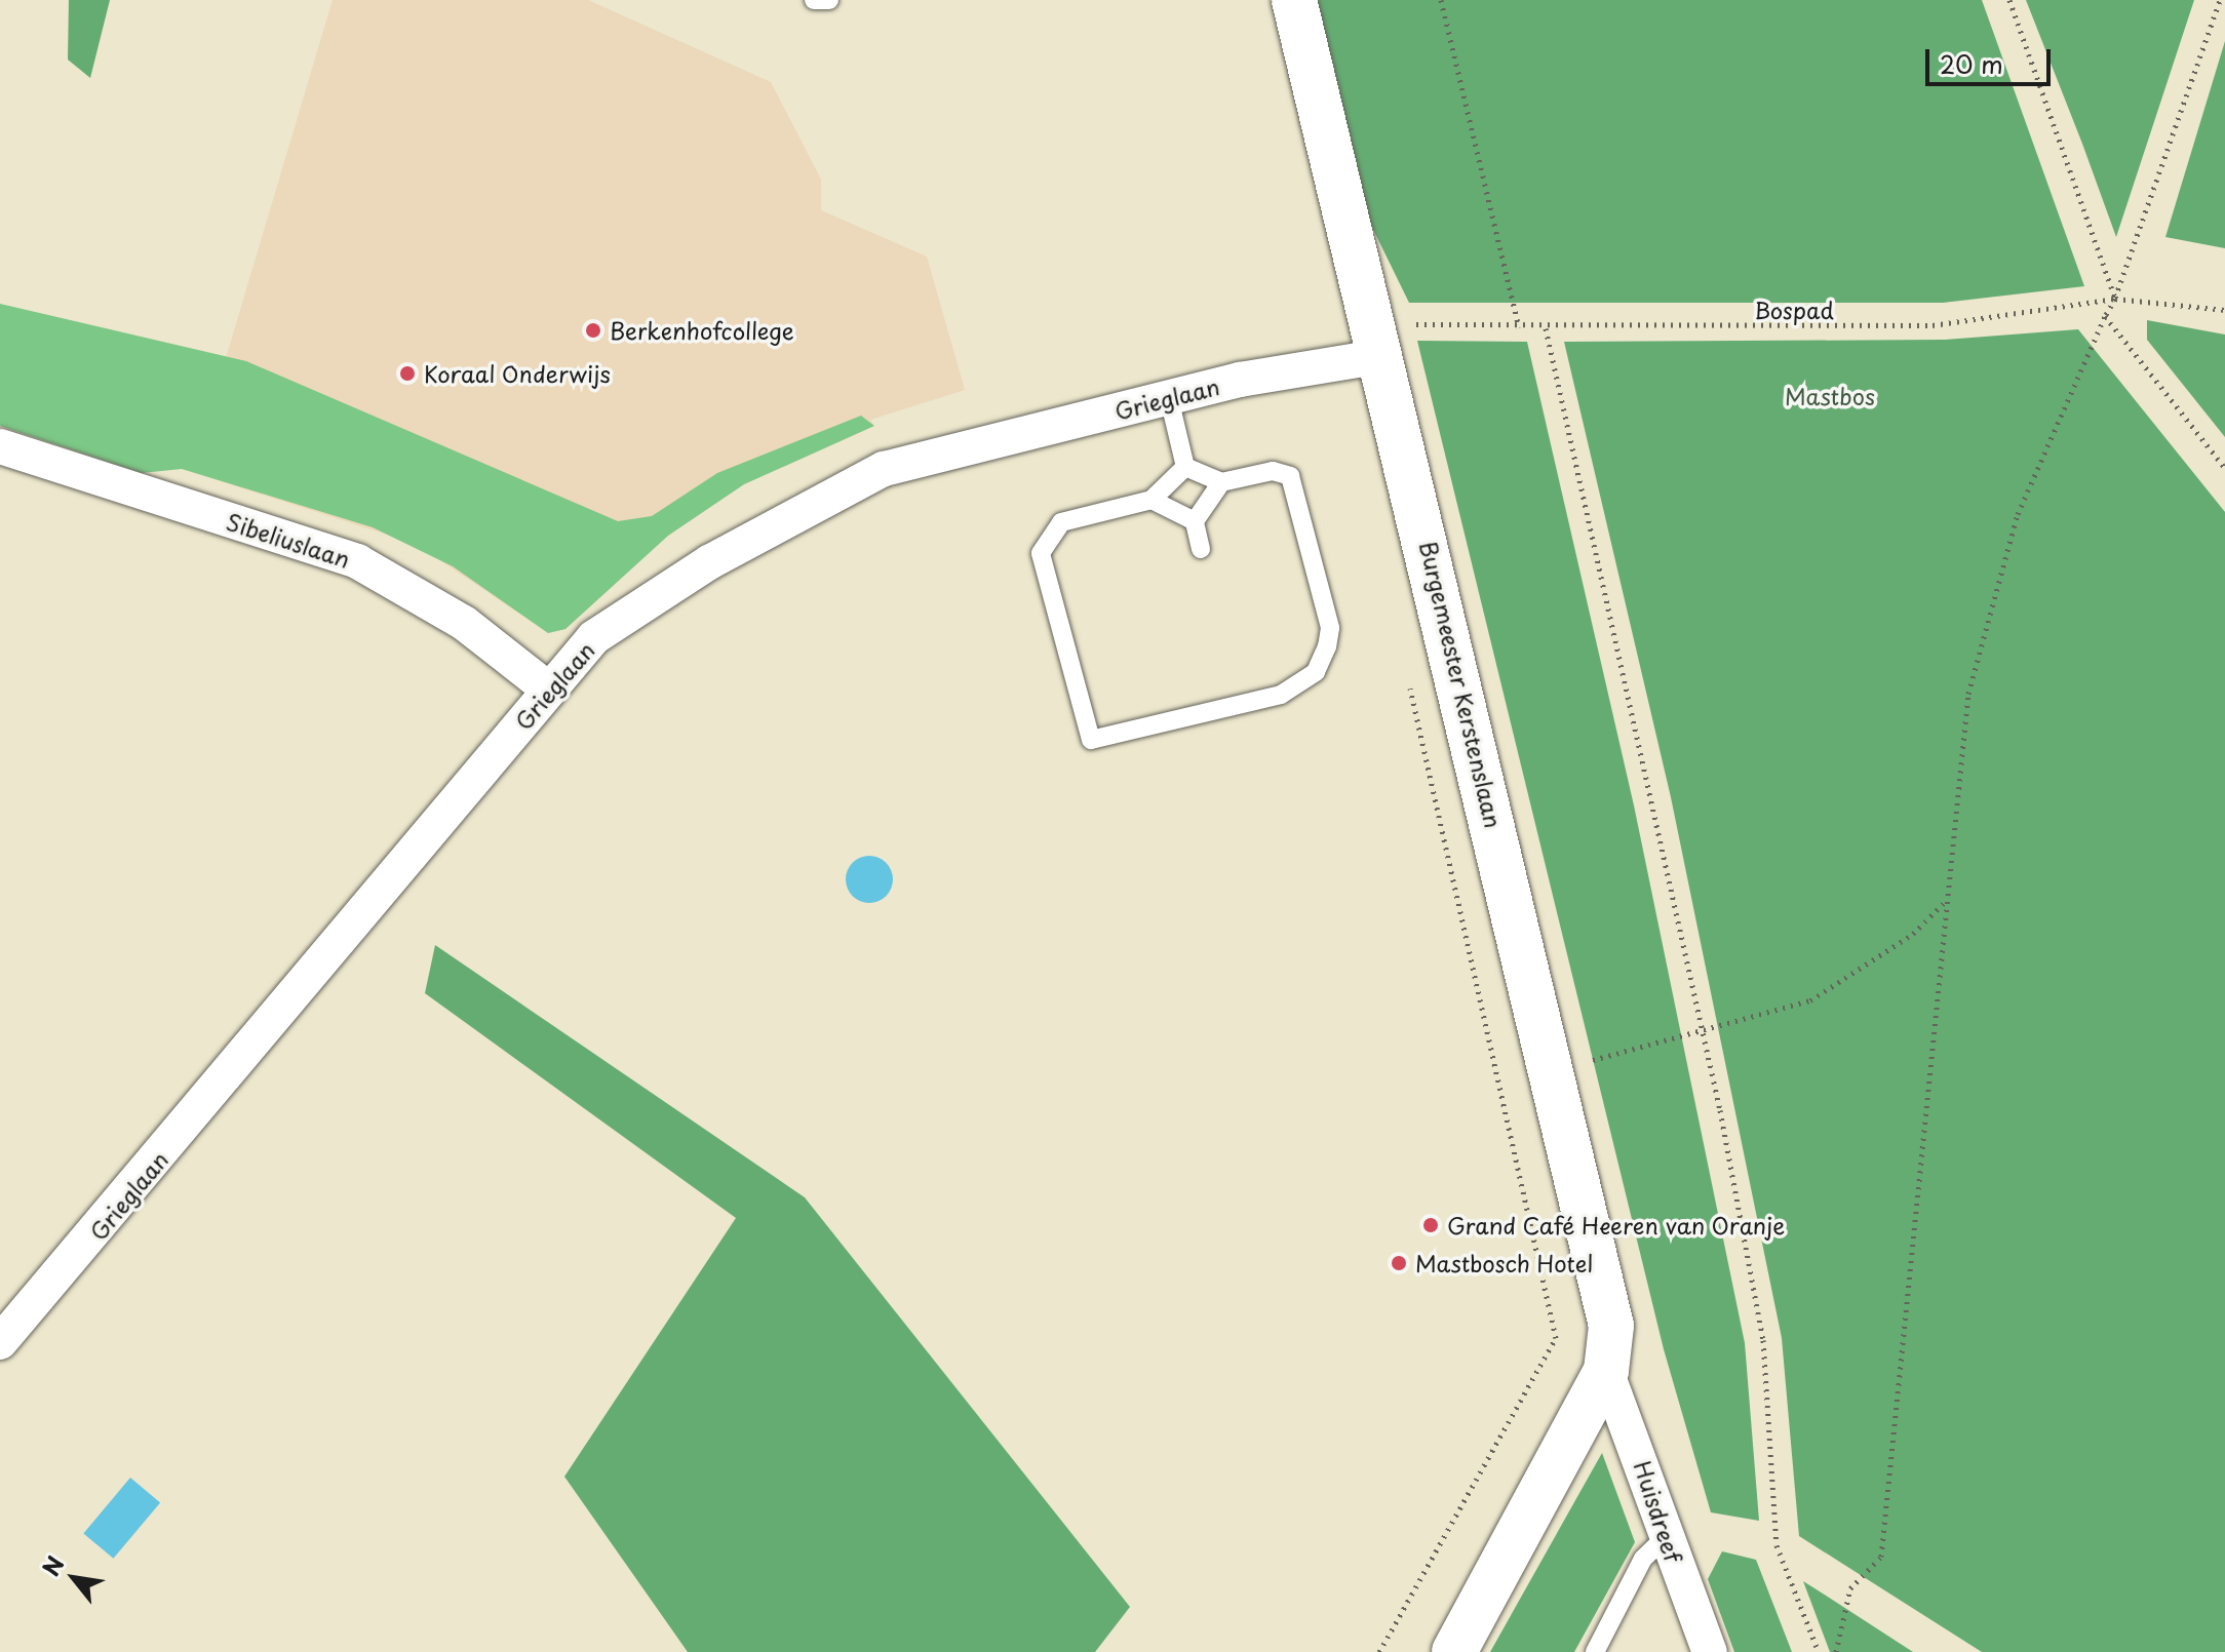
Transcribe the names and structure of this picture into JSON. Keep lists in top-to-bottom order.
{
  "streets": {
    "street": [
      "Grieglaan",
      "Sibeliuslaan",
      "Burgemeester Kerstenslaan",
      "Huisdreef"
    ],
    "path": ["Bospad"]
  },
  "crossings": [
    ["Bospad", "Grieglaan"],
    ["Bospad", "Burgemeester Kerstenslaan"],
    ["Grieglaan", "Sibeliuslaan"],
    ["Grieglaan", "Burgemeester Kerstenslaan"],
    ["Burgemeester Kerstenslaan", "Huisdreef"]
  ],
  "parks": ["Mastbos"],
  "places": [
    "Berkenhofcollege",
    "Koraal Onderwijs",
    "Grand Café Heeren van Oranje",
    "Mastbosch Hotel"
  ],
  "scale_bar": "20 m",
  "north": "top left"
}
